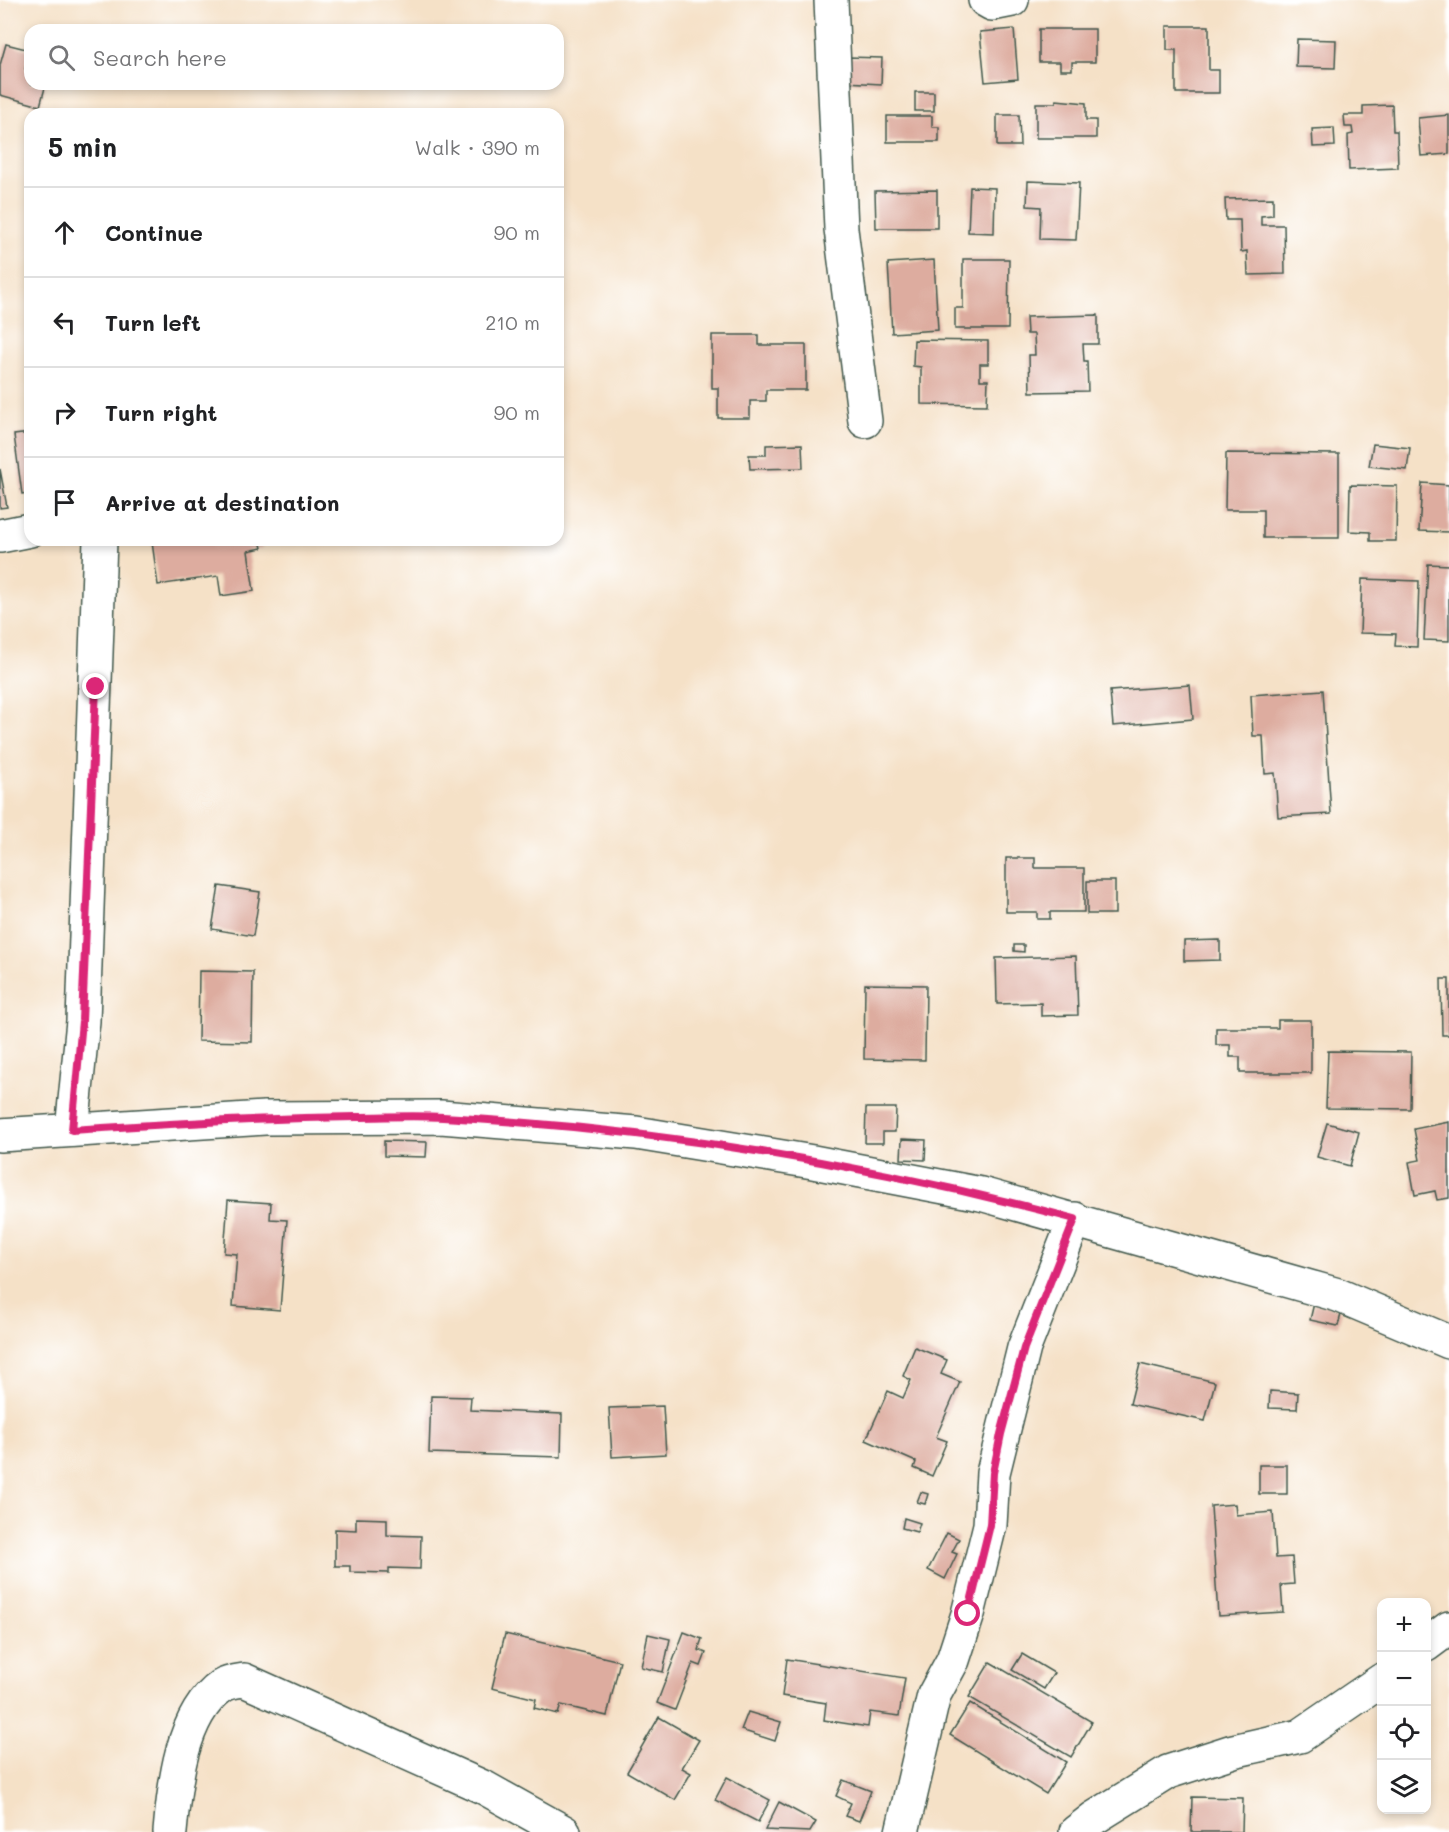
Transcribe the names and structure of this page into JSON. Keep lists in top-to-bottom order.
{
  "page": {
    "search": "Search here",
    "heading": ["5 min", "Walk · 390 m"],
    "list": [
      ["Continue", "90 m"],
      ["Turn left", "210 m"],
      ["Turn right", "90 m"],
      "Arrive at destination"
    ],
    "map_buttons": ["+", "−"]
  }
}
